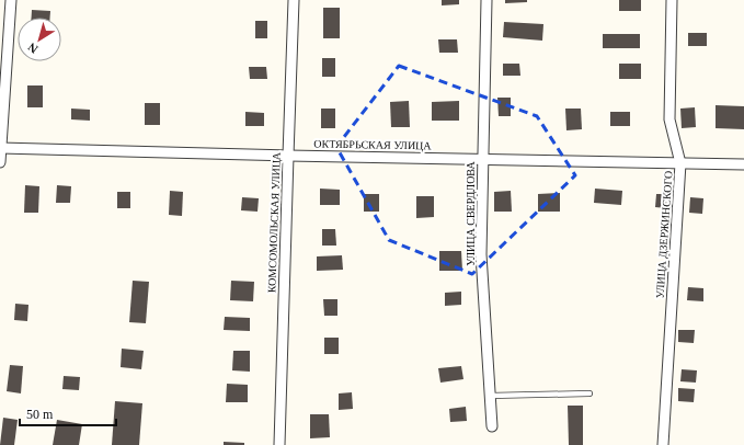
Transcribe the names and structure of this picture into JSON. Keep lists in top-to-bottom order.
{
  "streets": {
    "street": [
      "ОКТЯБРЬСКАЯ УЛИЦА",
      "УЛИЦА СВЕРДЛОВА",
      "КОМСОМОЛЬСКАЯ УЛИЦА",
      "УЛИЦА ДЗЕРЖИНСКОГО"
    ]
  },
  "crossings": [
    ["ОКТЯБРЬСКАЯ УЛИЦА", "УЛИЦА СВЕРДЛОВА"],
    ["ОКТЯБРЬСКАЯ УЛИЦА", "КОМСОМОЛЬСКАЯ УЛИЦА"],
    ["ОКТЯБРЬСКАЯ УЛИЦА", "УЛИЦА ДЗЕРЖИНСКОГО"]
  ],
  "scale_bar": "50 m",
  "north": "bottom left"
}
